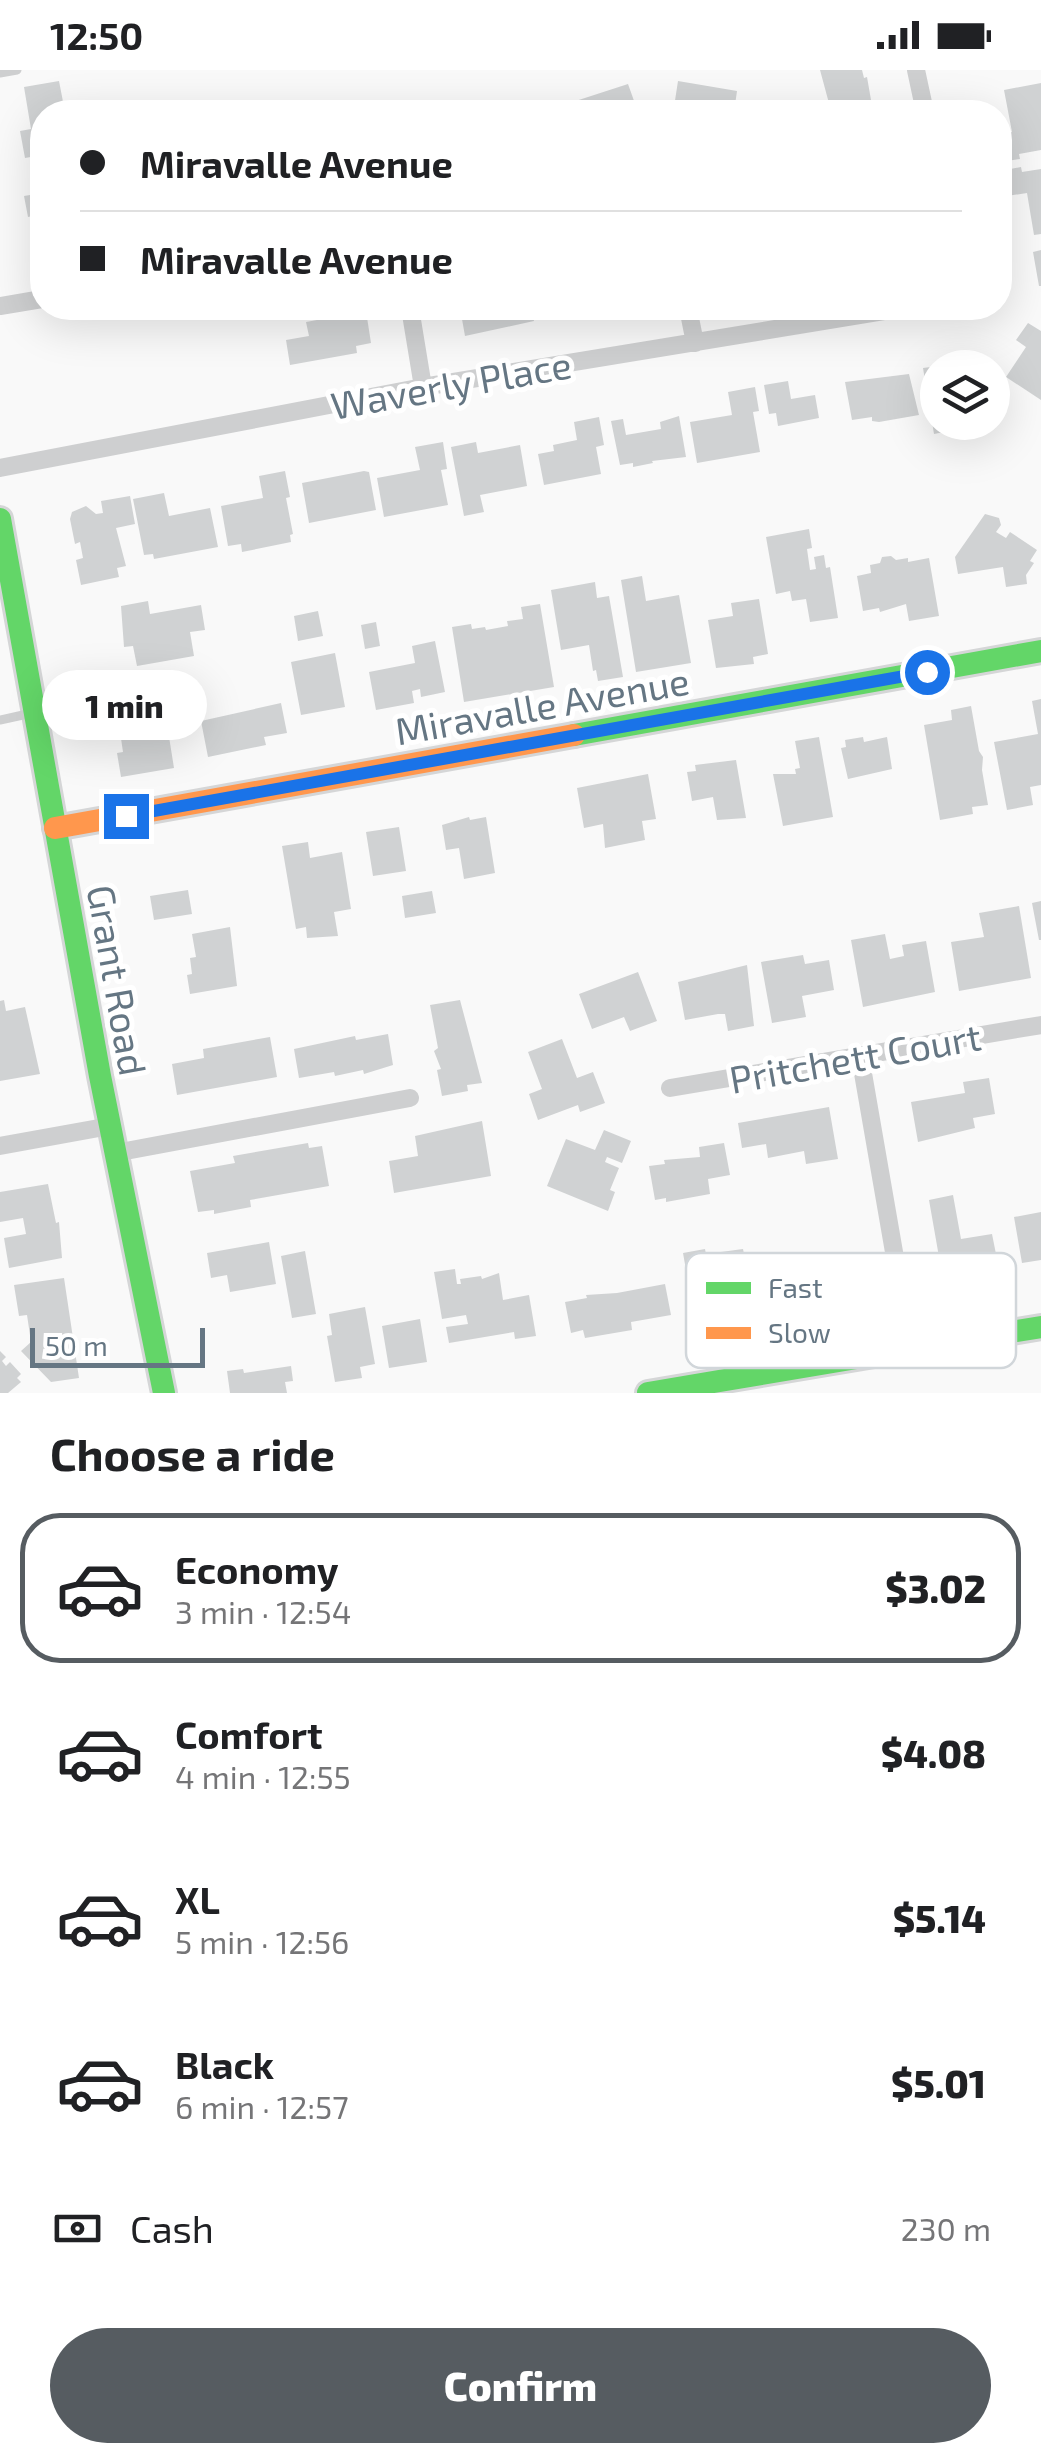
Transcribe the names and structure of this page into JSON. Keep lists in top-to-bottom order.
{
  "streets": {
    "street": [
      "Waverly Place",
      "Miravalle Avenue",
      "Grant Road",
      "Pritchett Court"
    ]
  },
  "crossings": [
    ["Miravalle Avenue", "Grant Road"]
  ],
  "legend": ["Fast", "Slow"],
  "scale_bar": "50 m",
  "page": {
    "status": "12:50",
    "banner": ["Miravalle Avenue", "Miravalle Avenue"],
    "bubble": "1 min",
    "scale": "50 m",
    "heading": "Choose a ride",
    "list": [
      {
        "name": "Economy",
        "note": "3 min · 12:54",
        "value": "$3.02"
      },
      {
        "name": "Comfort",
        "note": "4 min · 12:55",
        "value": "$4.08"
      },
      {
        "name": "XL",
        "note": "5 min · 12:56",
        "value": "$5.14"
      },
      {
        "name": "Black",
        "note": "6 min · 12:57",
        "value": "$5.01"
      }
    ],
    "pay": ["Cash", "230 m"],
    "buttons": "Confirm"
  }
}
